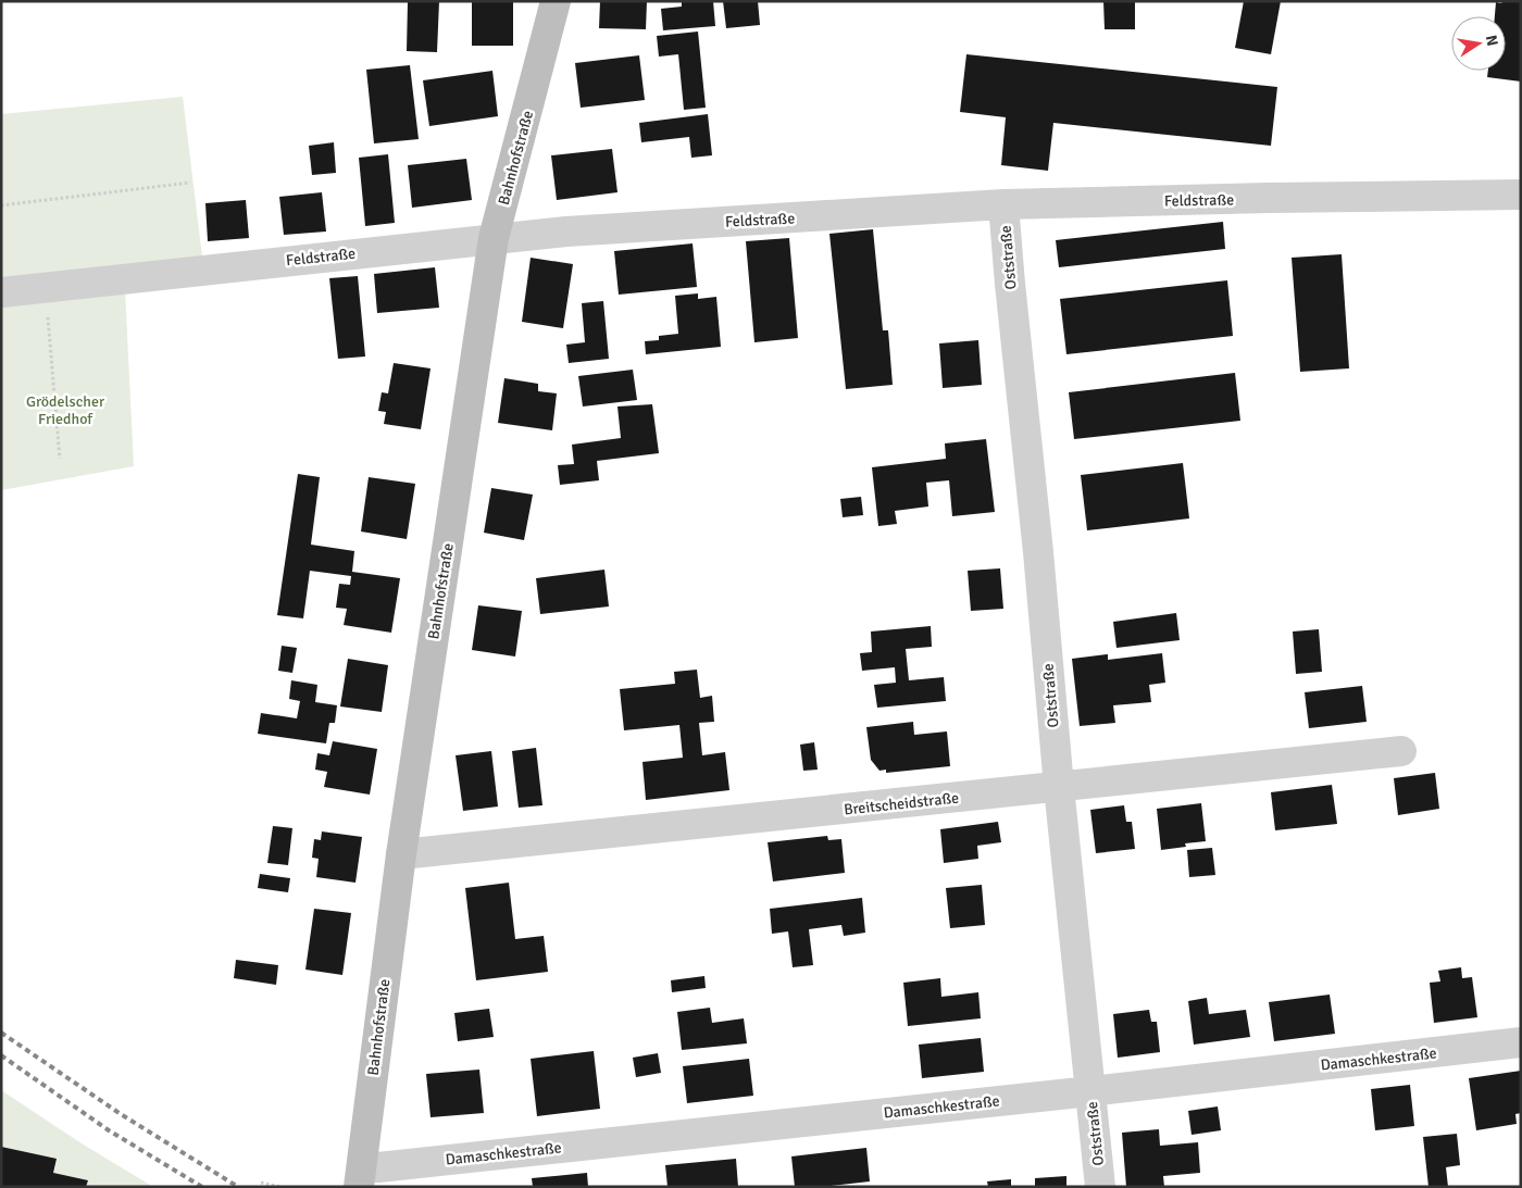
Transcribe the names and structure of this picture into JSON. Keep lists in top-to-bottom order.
{
  "streets": {
    "street": [
      "Bahnhofstraße",
      "Feldstraße",
      "Oststraße",
      "Breitscheidstraße",
      "Damaschkestraße"
    ]
  },
  "crossings": [
    ["Bahnhofstraße", "Feldstraße"],
    ["Bahnhofstraße", "Breitscheidstraße"],
    ["Bahnhofstraße", "Damaschkestraße"],
    ["Feldstraße", "Oststraße"],
    ["Oststraße", "Breitscheidstraße"],
    ["Oststraße", "Damaschkestraße"]
  ],
  "parks": ["Grödelscher Friedhof"],
  "north": "right"
}
